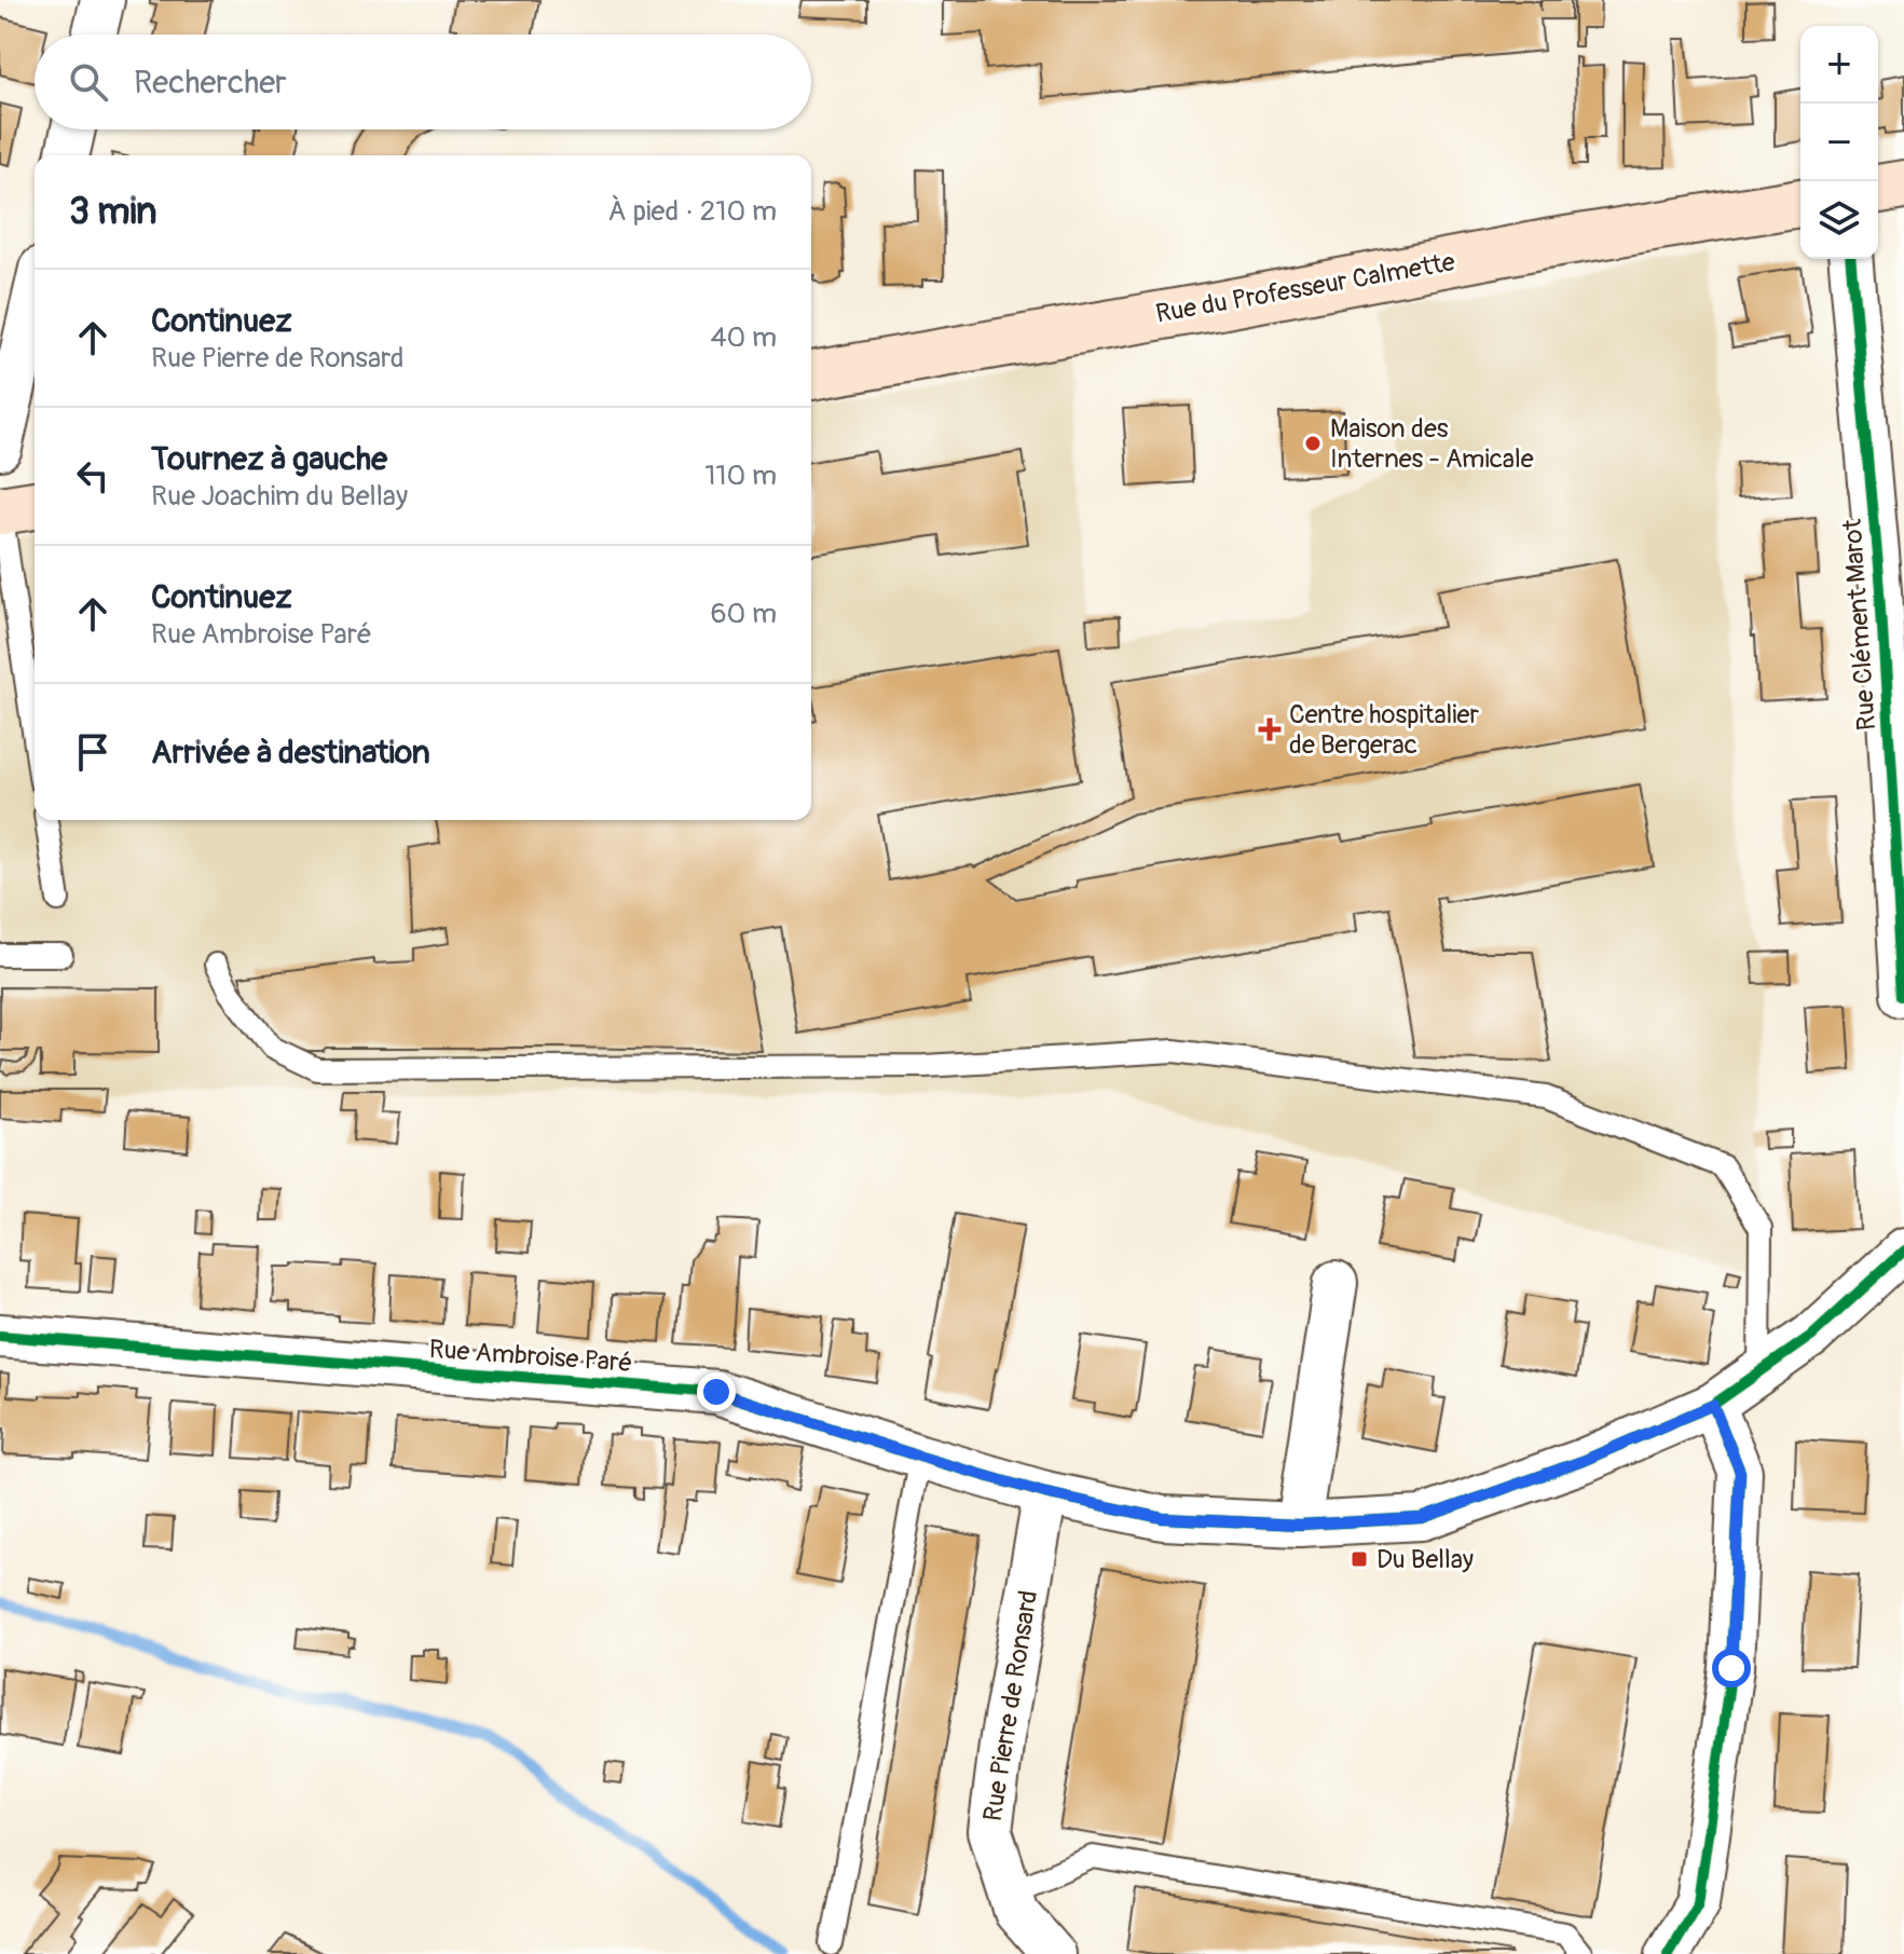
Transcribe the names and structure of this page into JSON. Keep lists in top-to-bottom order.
{
  "streets": {
    "main road": ["Rue du Professeur Calmette"],
    "street": ["Rue Clément Marot", "Rue Ambroise Paré", "Rue Pierre de Ronsard"]
  },
  "crossings": [
    ["Rue Ambroise Paré", "Rue Pierre de Ronsard"]
  ],
  "places": {
    "other": ["Maison des Internes - Amicale"],
    "health": ["Centre hospitalier de Bergerac"],
    "transit": ["Du Bellay"]
  },
  "page": {
    "map_buttons": ["+", "−"],
    "search": "Rechercher",
    "heading": ["3 min", "À pied · 210 m"],
    "list": [
      ["Continuez", "Rue Pierre de Ronsard", "40 m"],
      ["Tournez à gauche", "Rue Joachim du Bellay", "110 m"],
      ["Continuez", "Rue Ambroise Paré", "60 m"],
      "Arrivée à destination"
    ]
  }
}
